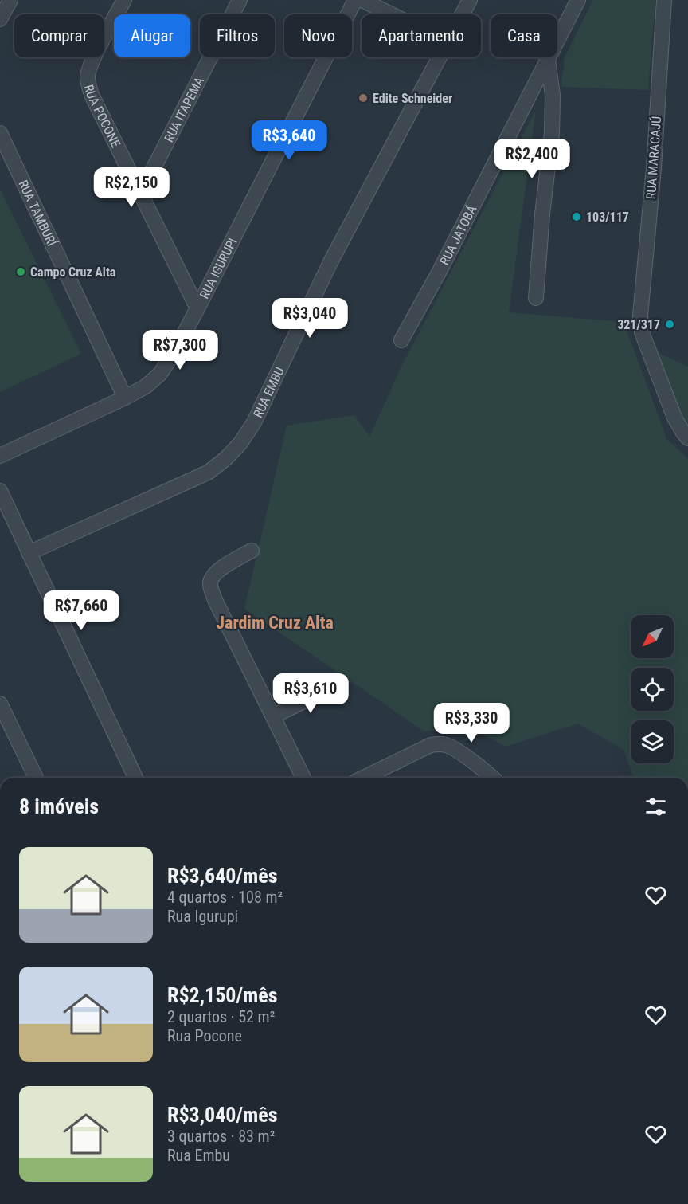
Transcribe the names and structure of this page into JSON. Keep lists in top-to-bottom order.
{
  "streets": {
    "street": [
      "RUA ITAPEMA",
      "RUA POCONE",
      "RUA MARACAJÚ",
      "RUA TAMBURÍ",
      "RUA JATOBÁ",
      "RUA IGURUPI",
      "RUA EMBU"
    ]
  },
  "crossings": [
    ["RUA ITAPEMA", "RUA POCONE"],
    ["RUA POCONE", "RUA IGURUPI"],
    ["RUA TAMBURÍ", "RUA IGURUPI"]
  ],
  "districts": ["Jardim Cruz Alta"],
  "places": [
    "Edite Schneider",
    "103/117",
    "Campo Cruz Alta",
    "321/317"
  ],
  "north": "bottom left",
  "page": {
    "chip": [
      "Comprar",
      "Alugar",
      "Filtros",
      "Novo",
      "Apartamento",
      "Casa"
    ],
    "price": [
      "R$3,640",
      "R$2,400",
      "R$2,150",
      "R$3,040",
      "R$7,300",
      "R$7,660",
      "R$3,610",
      "R$3,330"
    ],
    "heading": "8 imóveis",
    "list": [
      {
        "name": "R$3,640/mês",
        "note": "4 quartos · 108 m² · Rua Igurupi"
      },
      {
        "name": "R$2,150/mês",
        "note": "2 quartos · 52 m² · Rua Pocone"
      },
      {
        "name": "R$3,040/mês",
        "note": "3 quartos · 83 m² · Rua Embu"
      }
    ]
  }
}
